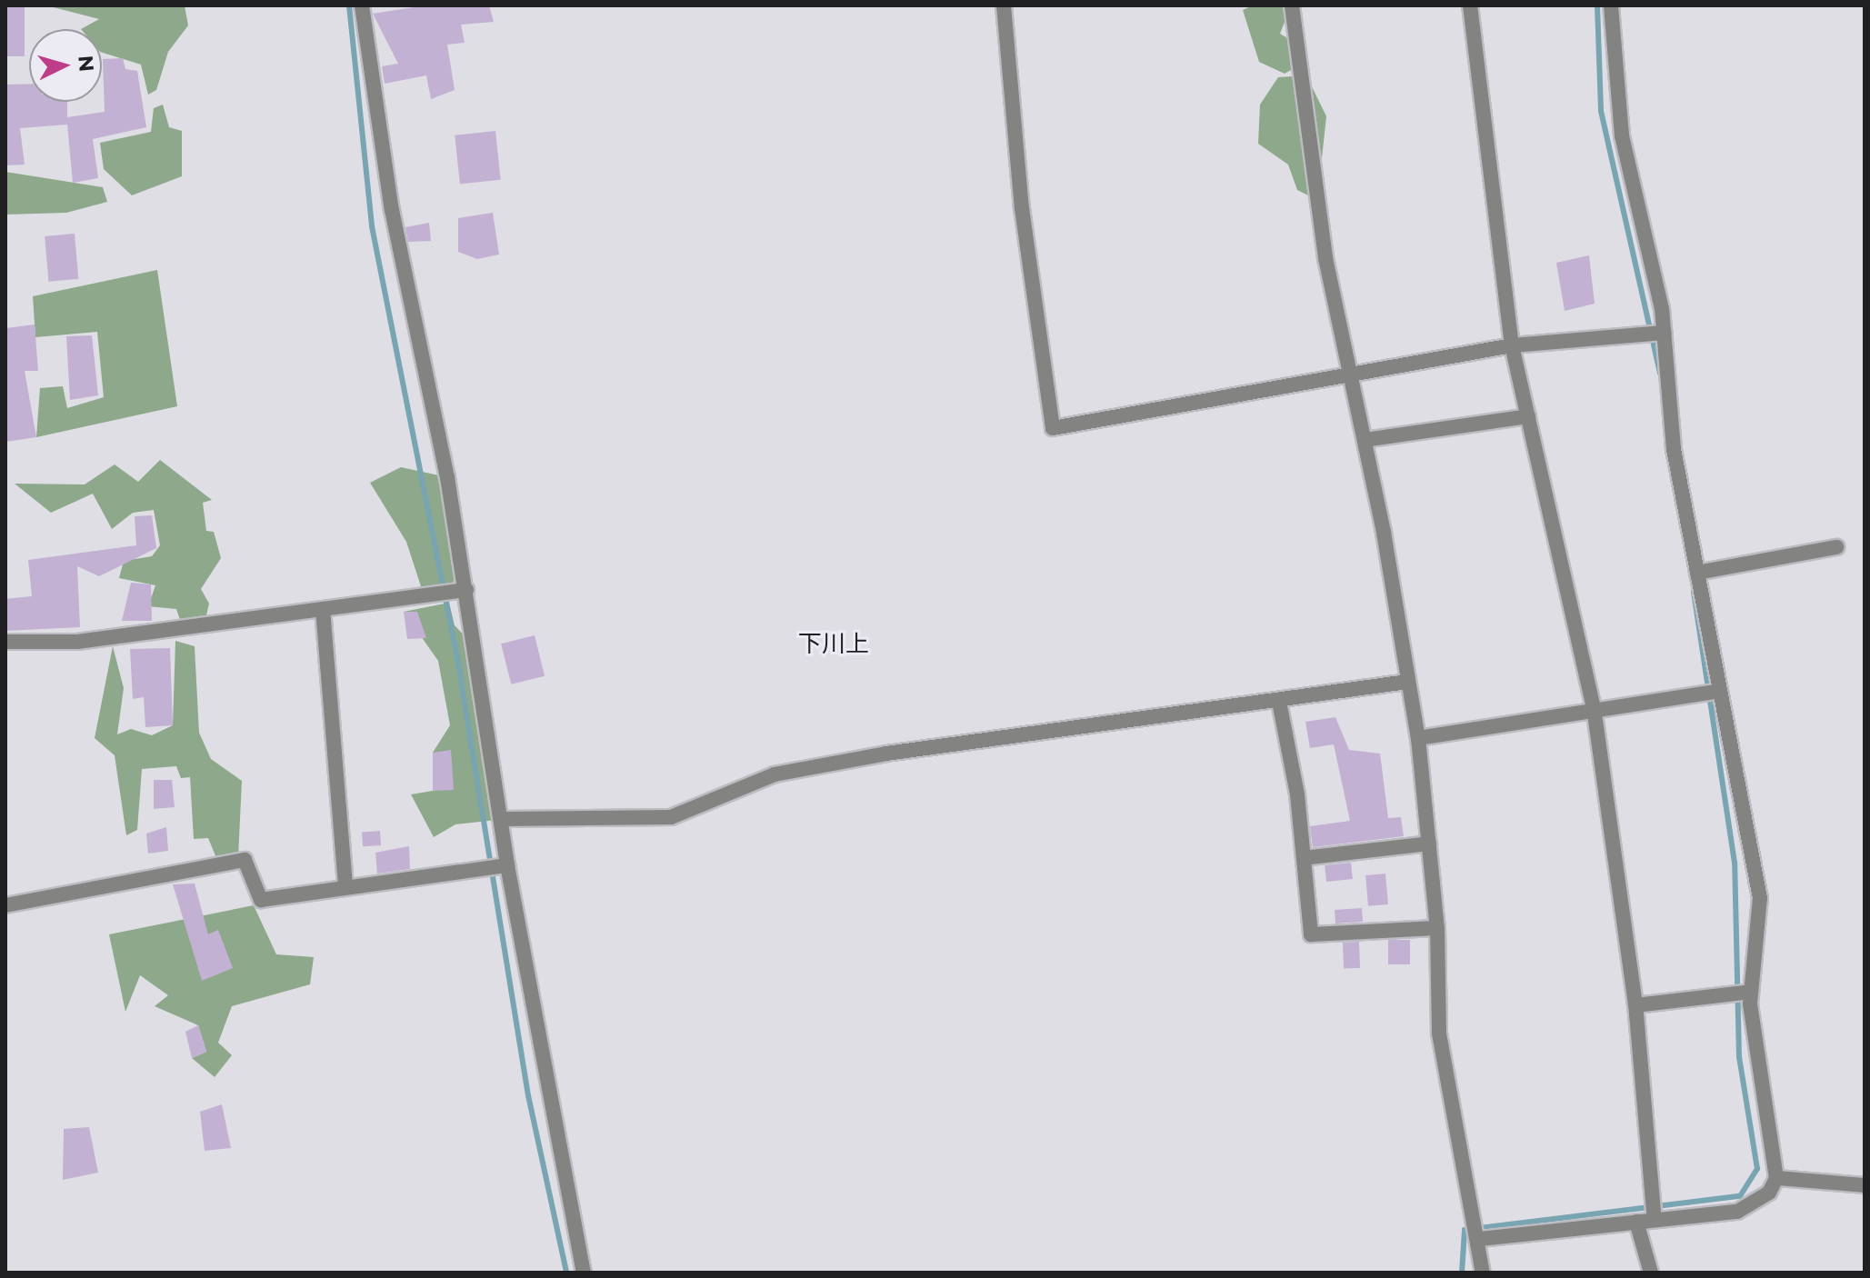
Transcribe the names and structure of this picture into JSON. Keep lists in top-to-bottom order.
{
  "districts": ["下川上"],
  "north": "right"
}
